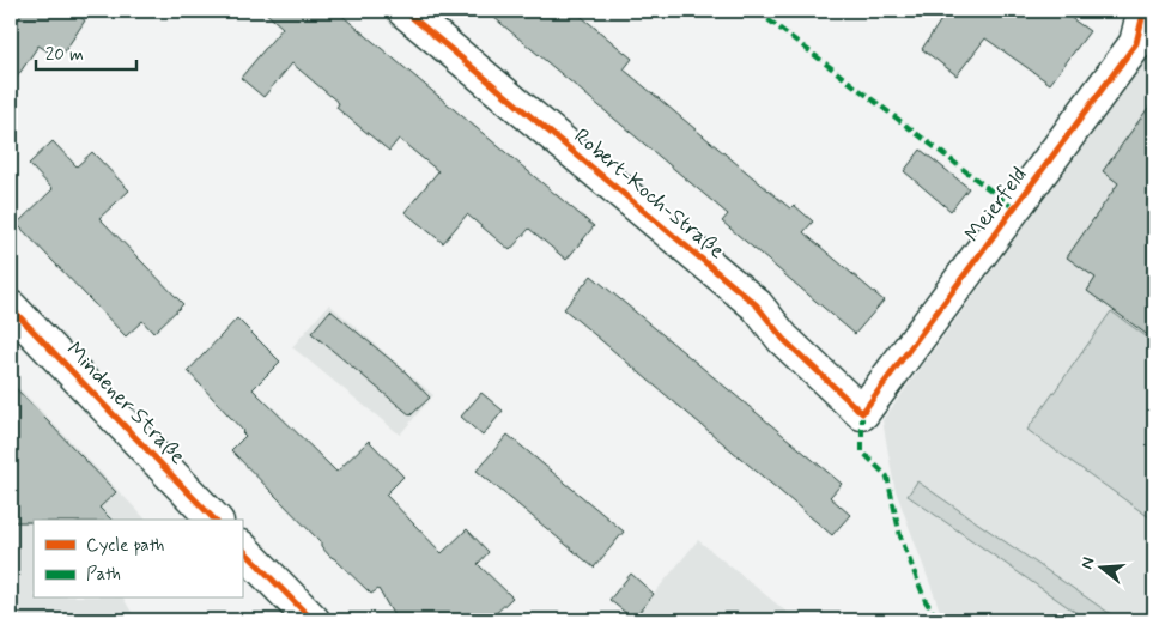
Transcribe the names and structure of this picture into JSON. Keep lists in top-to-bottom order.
{
  "streets": {
    "street": ["Robert-Koch-Straße", "Meierfeld", "Mindener Straße"]
  },
  "crossings": [
    ["Robert-Koch-Straße", "Meierfeld"]
  ],
  "legend": ["Cycle path", "Path"],
  "scale_bar": "20 m",
  "north": "left"
}
